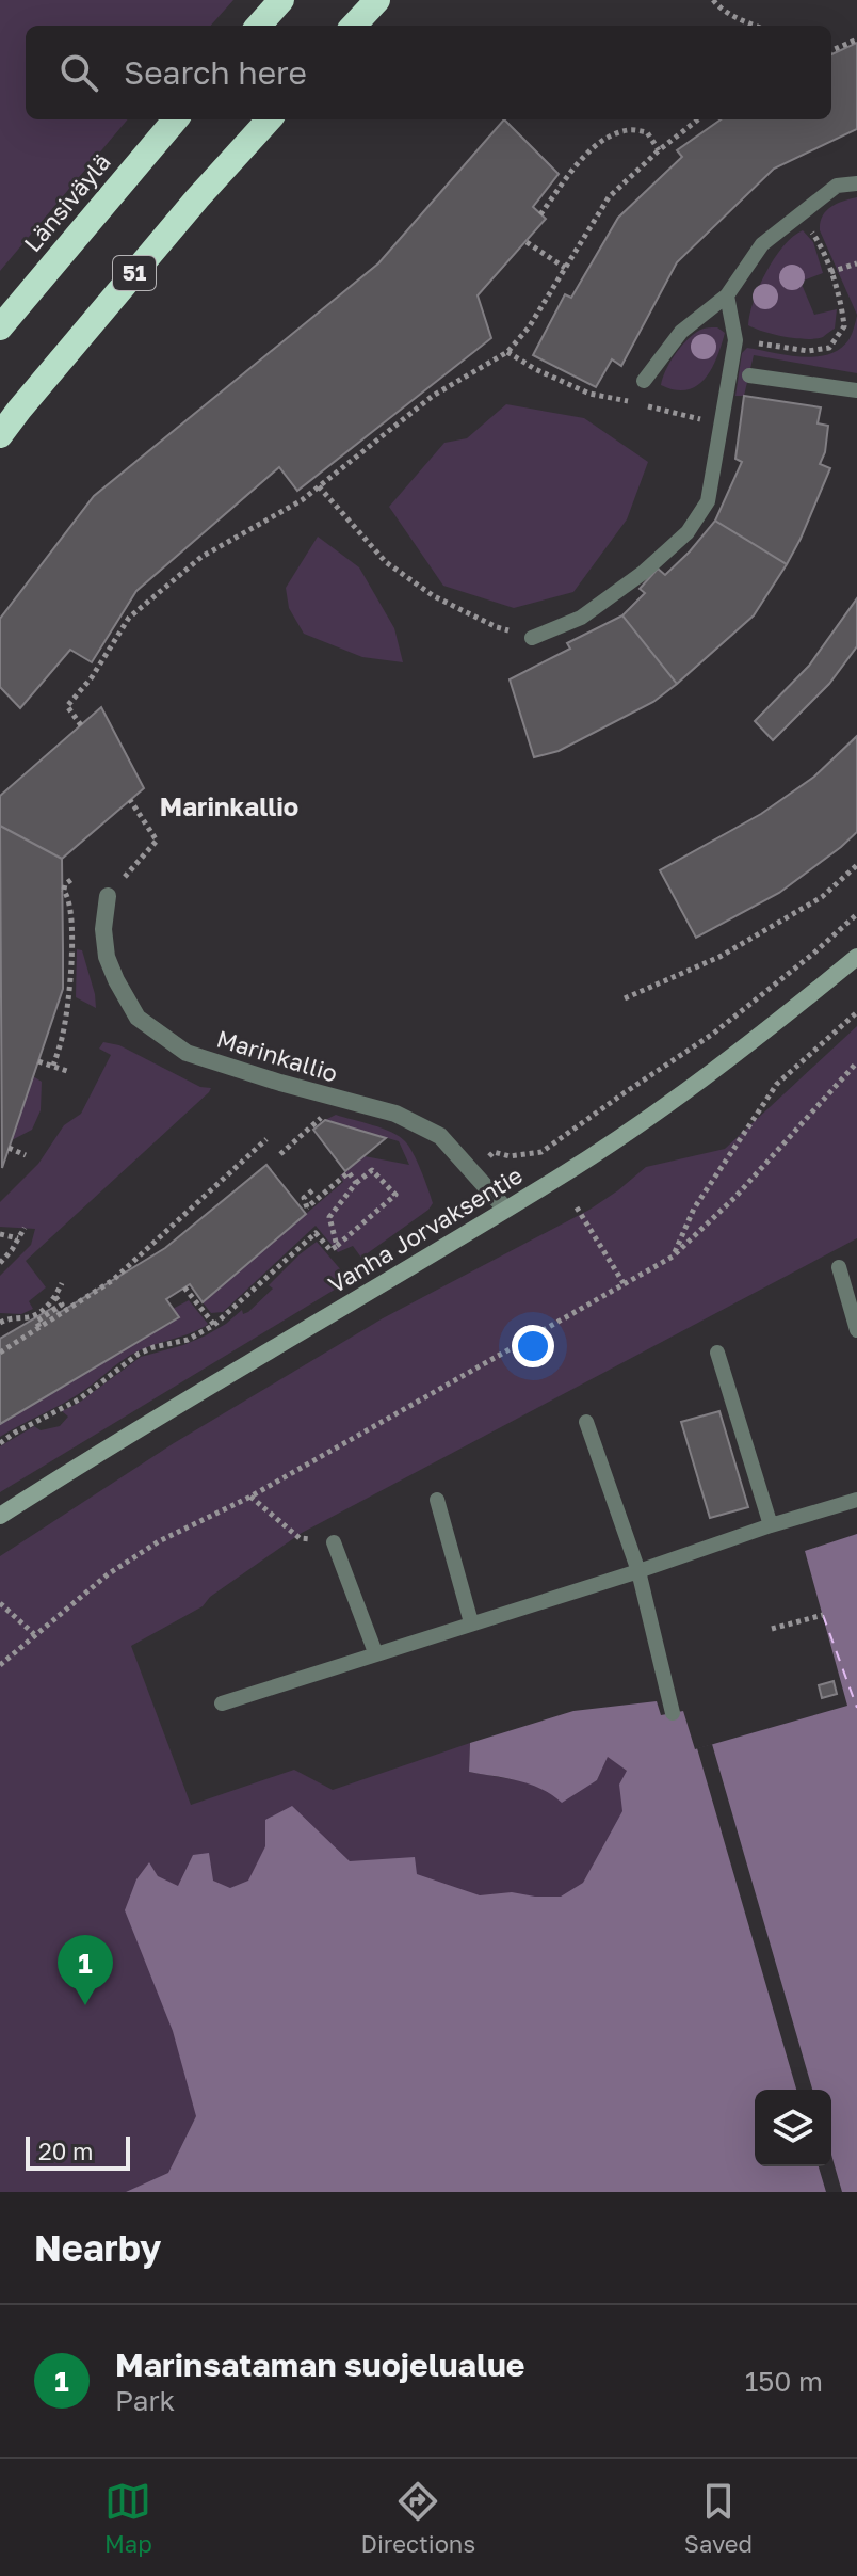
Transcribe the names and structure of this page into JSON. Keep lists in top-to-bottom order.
{
  "streets": {
    "highway": ["Länsiväylä", "51"],
    "main road": ["Vanha Jorvaksentie"],
    "street": ["Marinkallio"]
  },
  "crossings": [
    ["Marinkallio", "Vanha Jorvaksentie"]
  ],
  "districts": ["Marinkallio"],
  "scale_bar": "20 m",
  "page": {
    "search": "Search here",
    "pins": "1",
    "scale": "20 m",
    "heading": "Nearby",
    "list": [
      {
        "mark": "1",
        "name": "Marinsataman suojelualue",
        "note": "Park",
        "value": "150 m"
      }
    ],
    "nav": ["Map", "Directions", "Saved"]
  }
}
